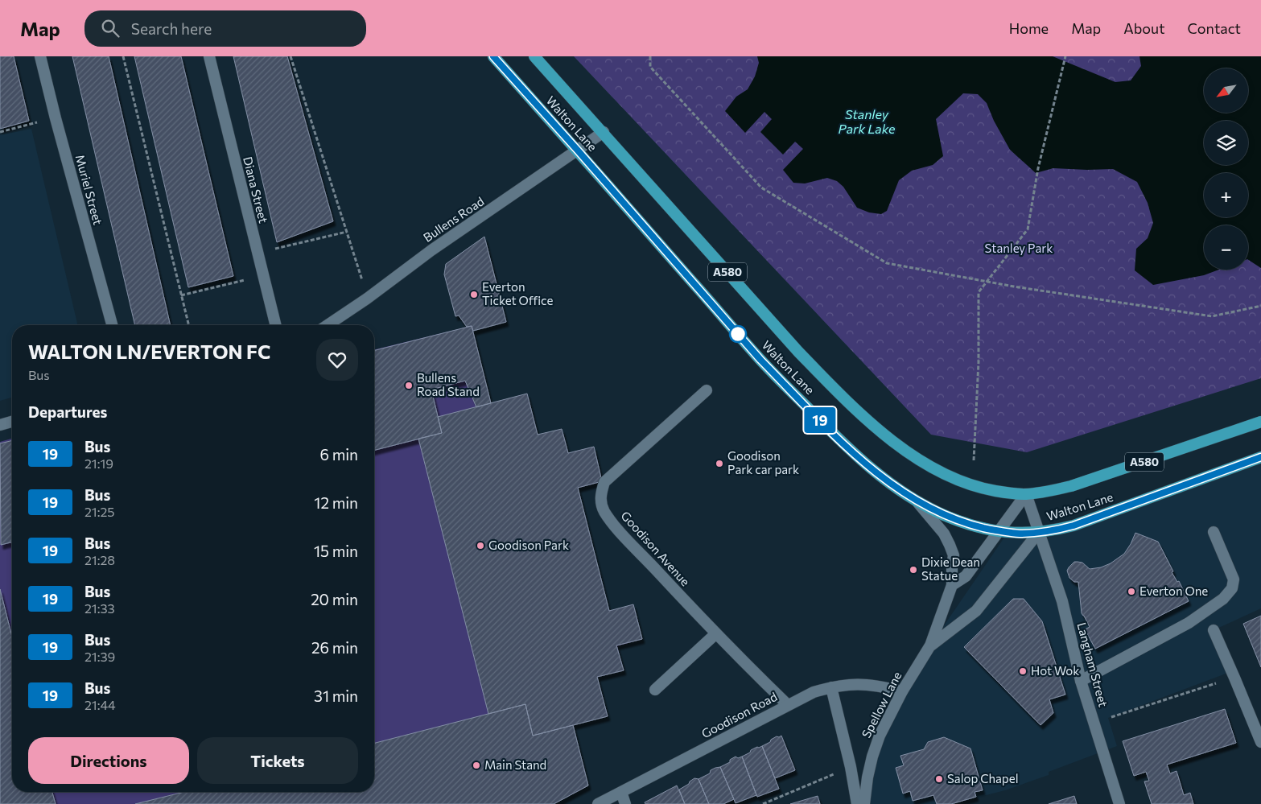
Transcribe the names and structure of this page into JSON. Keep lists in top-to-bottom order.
{
  "streets": {
    "highway": ["Walton Lane", "A580"],
    "street": [
      "Muriel Street",
      "Diana Street",
      "Bullens Road",
      "Goodison Avenue",
      "Langham Street",
      "Spellow Lane",
      "Goodison Road"
    ]
  },
  "crossings": [
    ["Walton Lane", "Bullens Road"],
    ["Walton Lane", "Langham Street"],
    ["Walton Lane", "Spellow Lane"],
    ["Goodison Avenue", "Goodison Road"],
    ["Langham Street", "Spellow Lane"],
    ["Spellow Lane", "Goodison Road"]
  ],
  "water": ["Stanley Park Lake"],
  "parks": ["Stanley Park"],
  "places": [
    "Everton Ticket Office",
    "Bullens Road Stand",
    "Goodison Park car park",
    "Goodison Park",
    "Dixie Dean Statue",
    "Everton One",
    "Hot Wok",
    "Main Stand",
    "Salop Chapel"
  ],
  "lines": ["bus line 19"],
  "north": "bottom left",
  "page": {
    "header": "Map",
    "search": "Search here",
    "nav": [
      "Home",
      "Map",
      "About",
      "Contact"
    ],
    "on_map": "19",
    "map_buttons": ["+", "−"],
    "heading": [
      ["WALTON LN/EVERTON FC", "Bus"],
      "Departures"
    ],
    "list": [
      {
        "mark": "19",
        "name": "Bus",
        "note": "21:19",
        "value": "6 min"
      },
      {
        "mark": "19",
        "name": "Bus",
        "note": "21:25",
        "value": "12 min"
      },
      {
        "mark": "19",
        "name": "Bus",
        "note": "21:28",
        "value": "15 min"
      },
      {
        "mark": "19",
        "name": "Bus",
        "note": "21:33",
        "value": "20 min"
      },
      {
        "mark": "19",
        "name": "Bus",
        "note": "21:39",
        "value": "26 min"
      },
      {
        "mark": "19",
        "name": "Bus",
        "note": "21:44",
        "value": "31 min"
      }
    ],
    "buttons": ["Directions", "Tickets"]
  }
}
